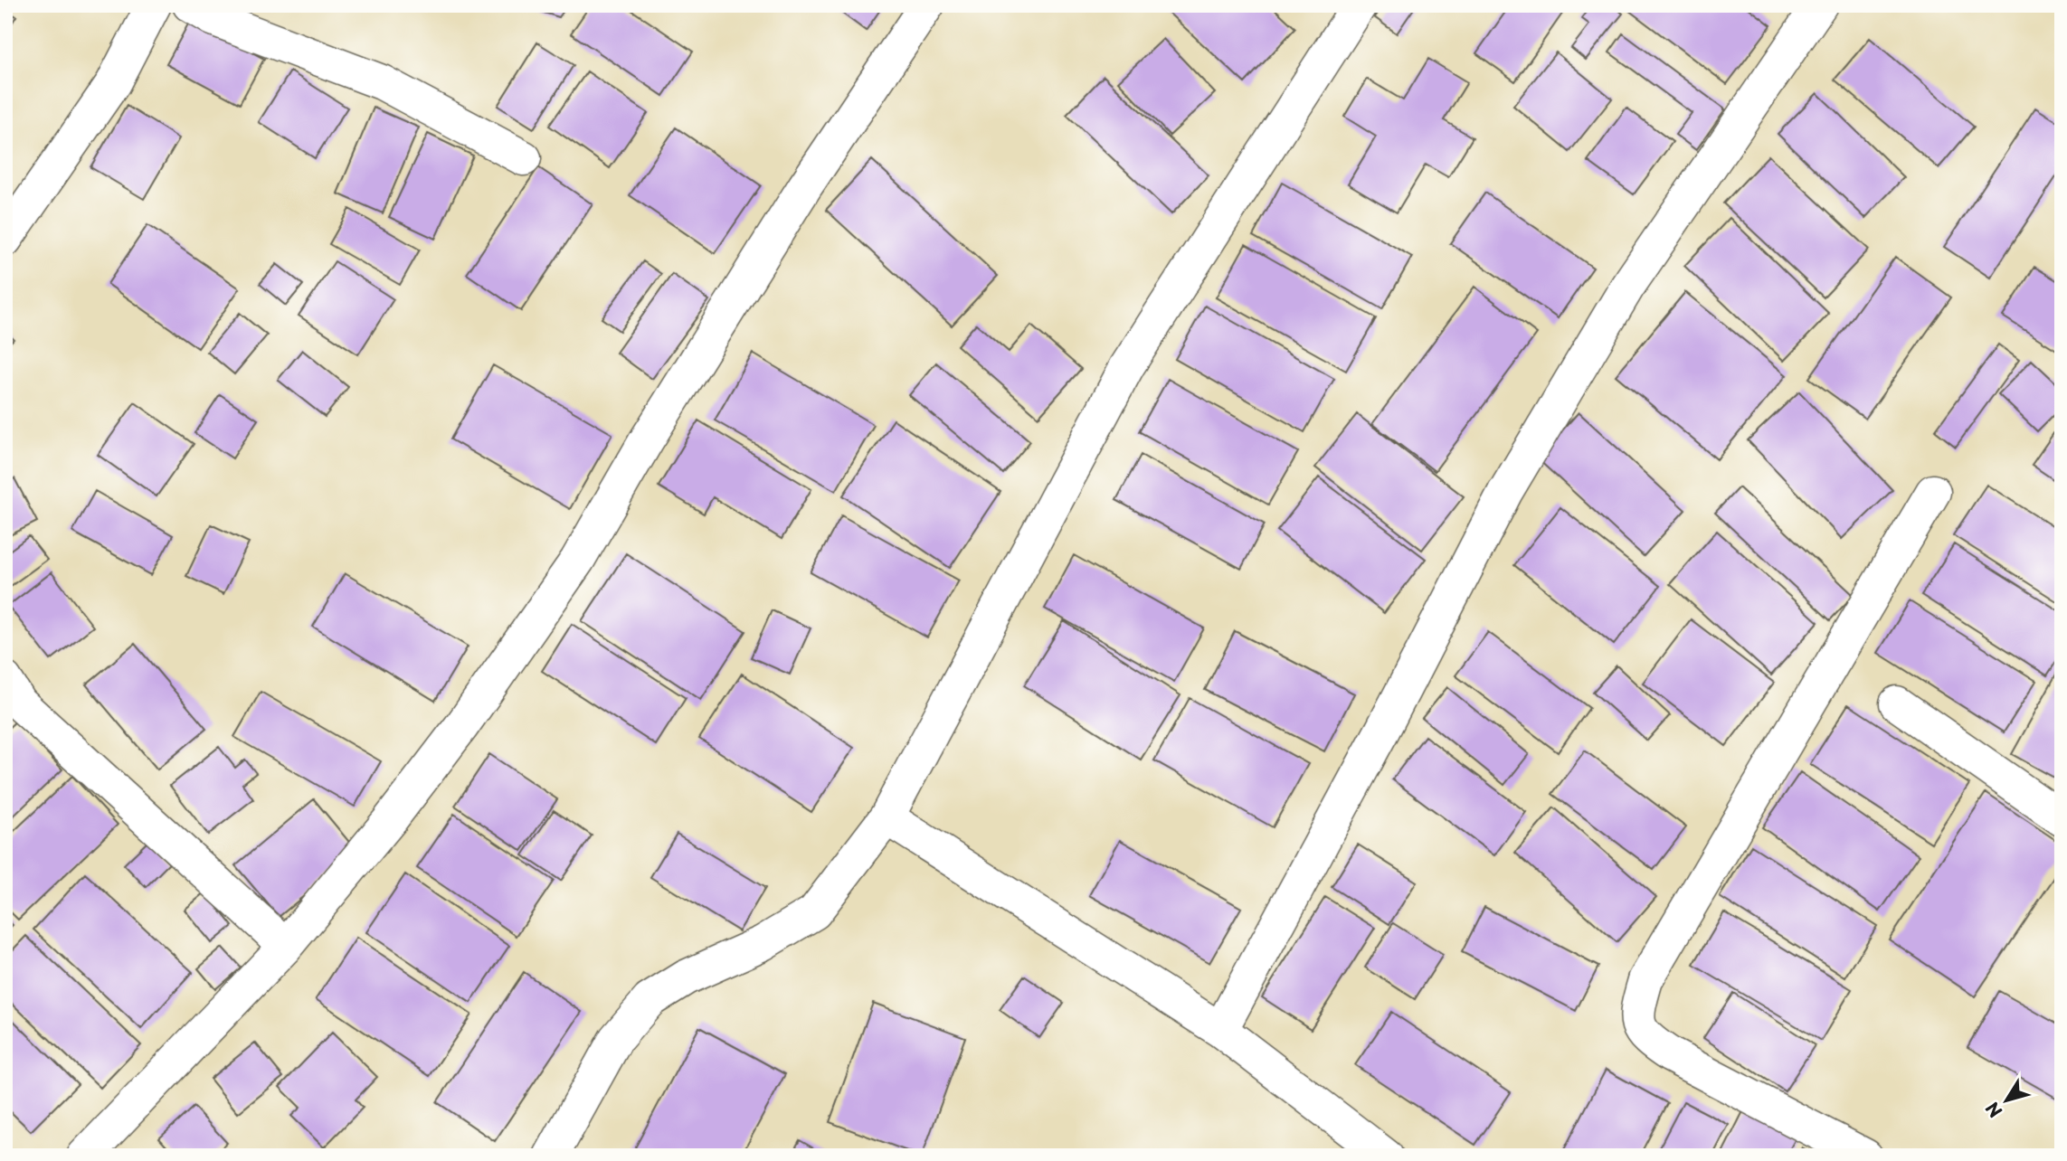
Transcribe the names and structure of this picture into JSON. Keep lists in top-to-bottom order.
{
  "north": "bottom left"
}
